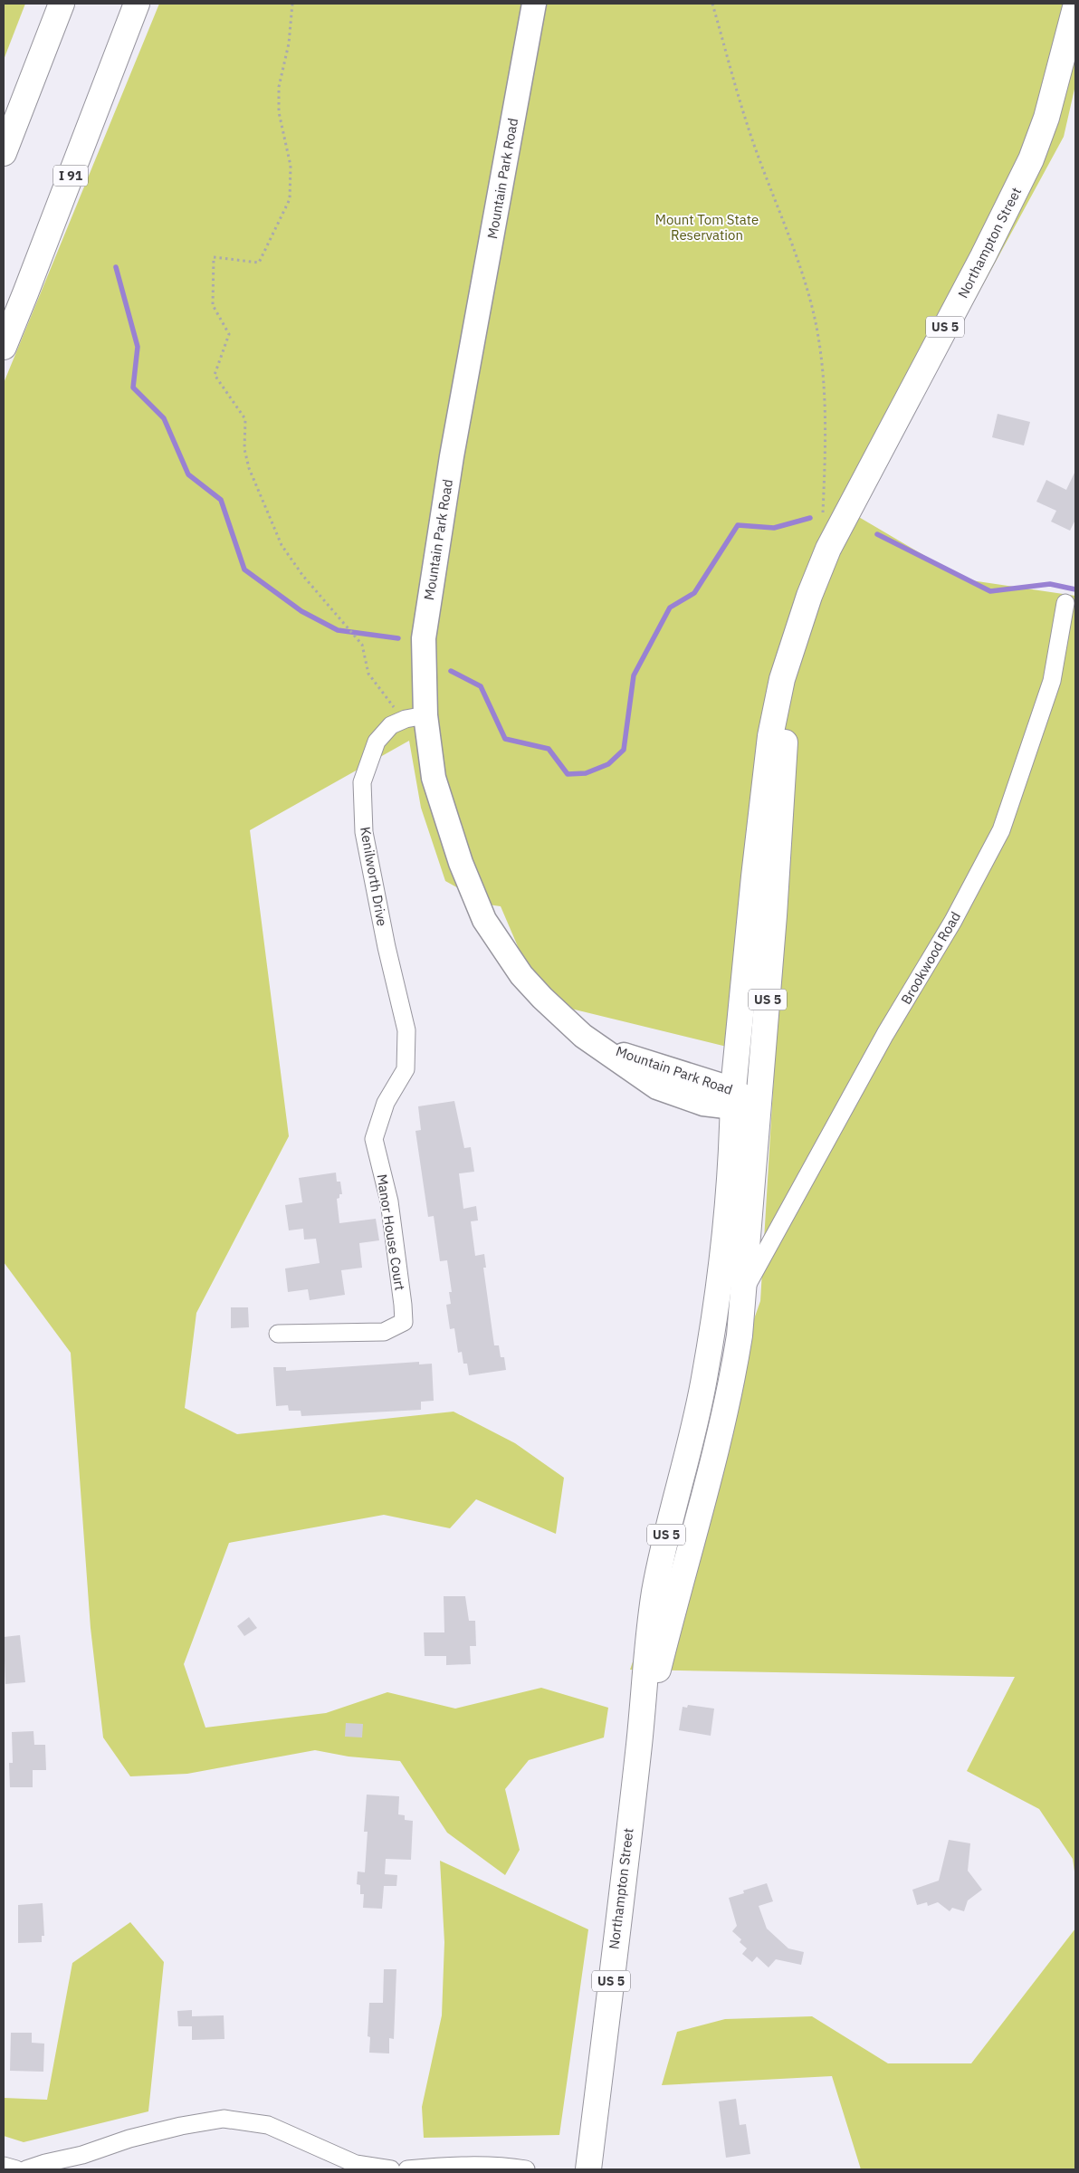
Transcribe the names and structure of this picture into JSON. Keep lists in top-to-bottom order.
{
  "streets": {
    "main road": ["I 91", "Northampton Street", "US 5"],
    "street": [
      "Mountain Park Road",
      "Kenilworth Drive",
      "Brookwood Road",
      "Manor House Court"
    ]
  },
  "crossings": [
    ["Mountain Park Road", "US 5"],
    ["Mountain Park Road", "Kenilworth Drive"],
    ["Northampton Street", "US 5"],
    ["US 5", "Brookwood Road"],
    ["Kenilworth Drive", "Manor House Court"]
  ],
  "parks": ["Mount Tom State Reservation"]
}
